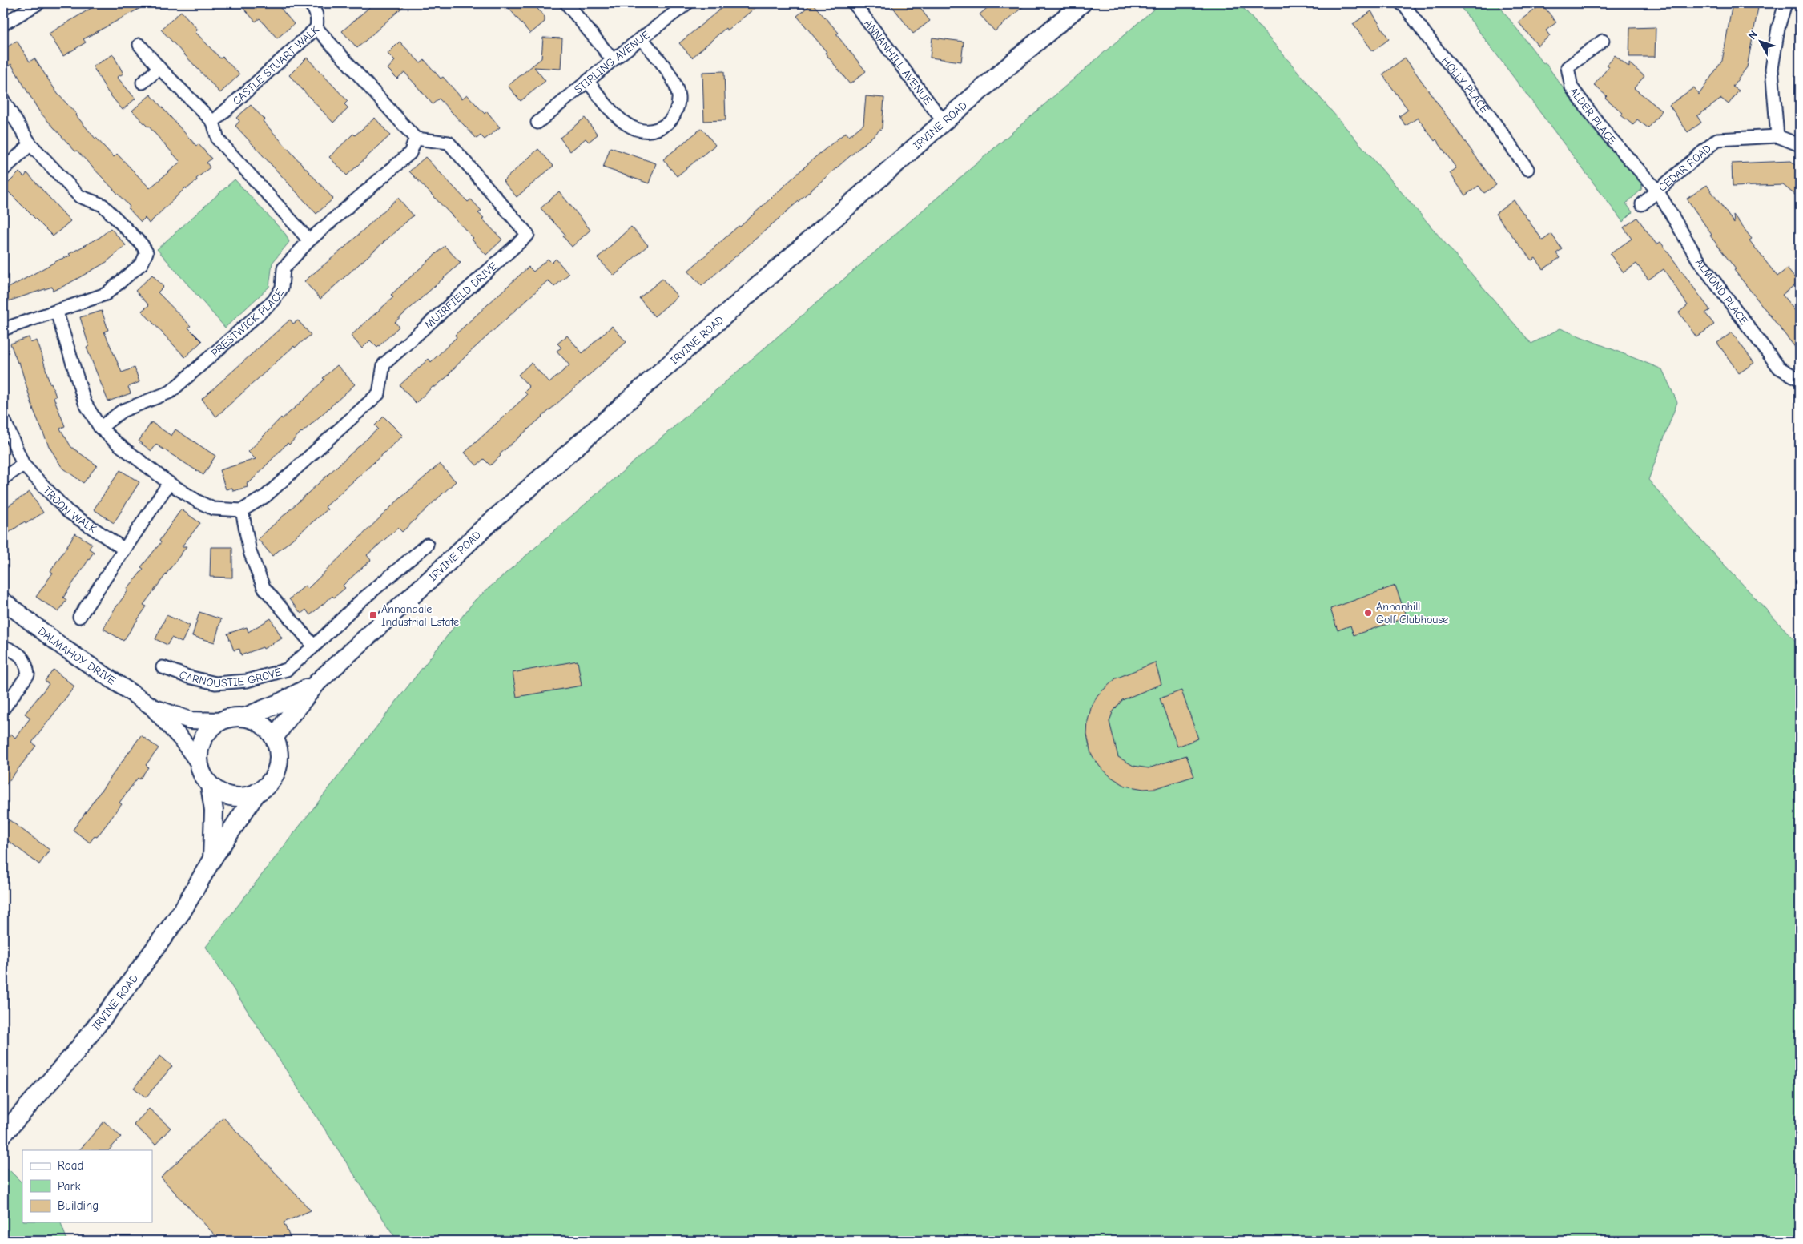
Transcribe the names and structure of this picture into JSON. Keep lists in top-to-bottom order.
{
  "streets": {
    "main road": ["IRVINE ROAD"],
    "street": [
      "STIRLING AVENUE",
      "ANNANHILL AVENUE",
      "CASTLE STUART WALK",
      "HOLLY PLACE",
      "ALDER PLACE",
      "CEDAR ROAD",
      "ALMOND PLACE",
      "MUIRFIELD DRIVE",
      "PRESTWICK PLACE",
      "TROON WALK",
      "DALMAHOY DRIVE",
      "CARNOUSTIE GROVE"
    ]
  },
  "crossings": [
    ["ANNANHILL AVENUE", "IRVINE ROAD"],
    ["ALDER PLACE", "CEDAR ROAD"],
    ["ALDER PLACE", "ALMOND PLACE"],
    ["CEDAR ROAD", "ALMOND PLACE"],
    ["MUIRFIELD DRIVE", "PRESTWICK PLACE"]
  ],
  "places": {
    "other": ["Annanhill Golf Clubhouse"],
    "transit": ["Annandale Industrial Estate"]
  },
  "legend": ["Road", "Park", "Building"],
  "north": "top left"
}
